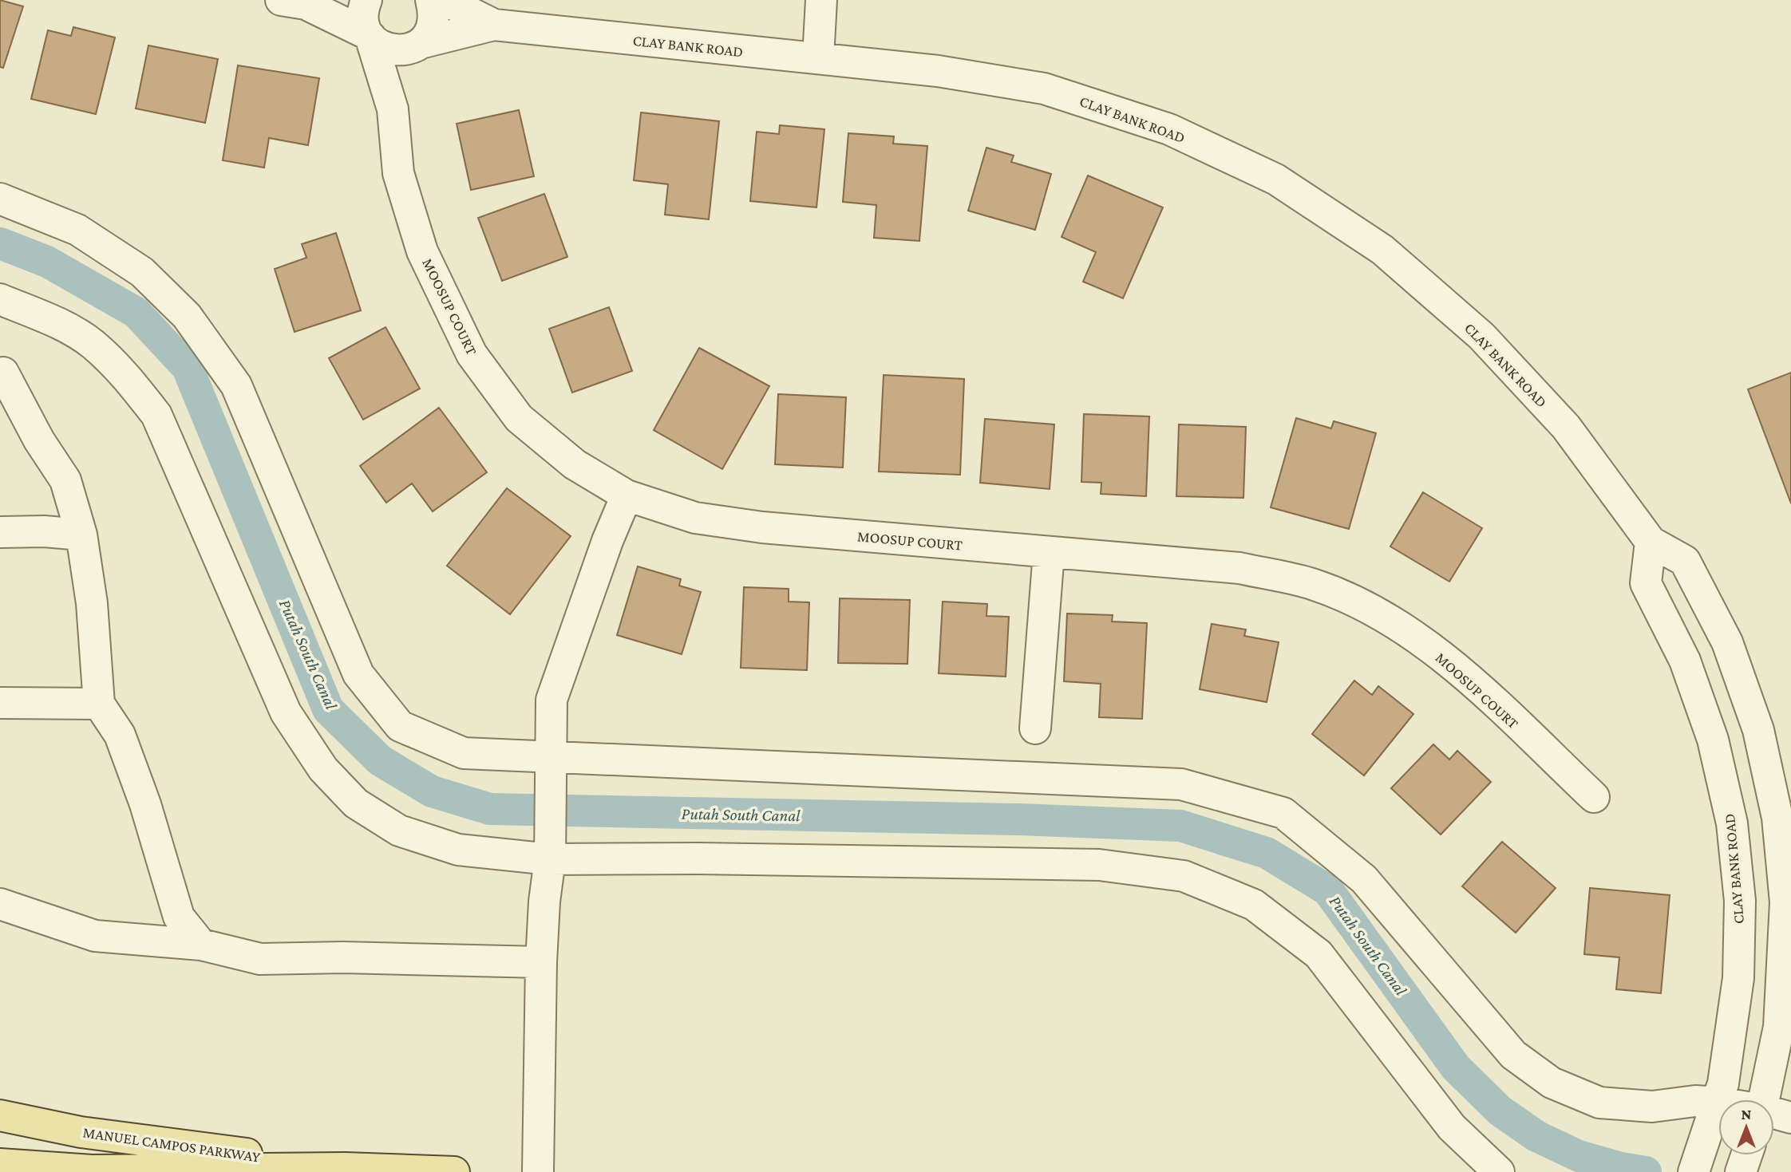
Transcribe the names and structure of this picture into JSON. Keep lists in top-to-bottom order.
{
  "streets": {
    "main road": ["MANUEL CAMPOS PARKWAY"],
    "street": ["CLAY BANK ROAD", "MOOSUP COURT"]
  },
  "crossings": [
    ["CLAY BANK ROAD", "MOOSUP COURT"]
  ],
  "water": ["Putah South Canal"],
  "north": "top"
}
